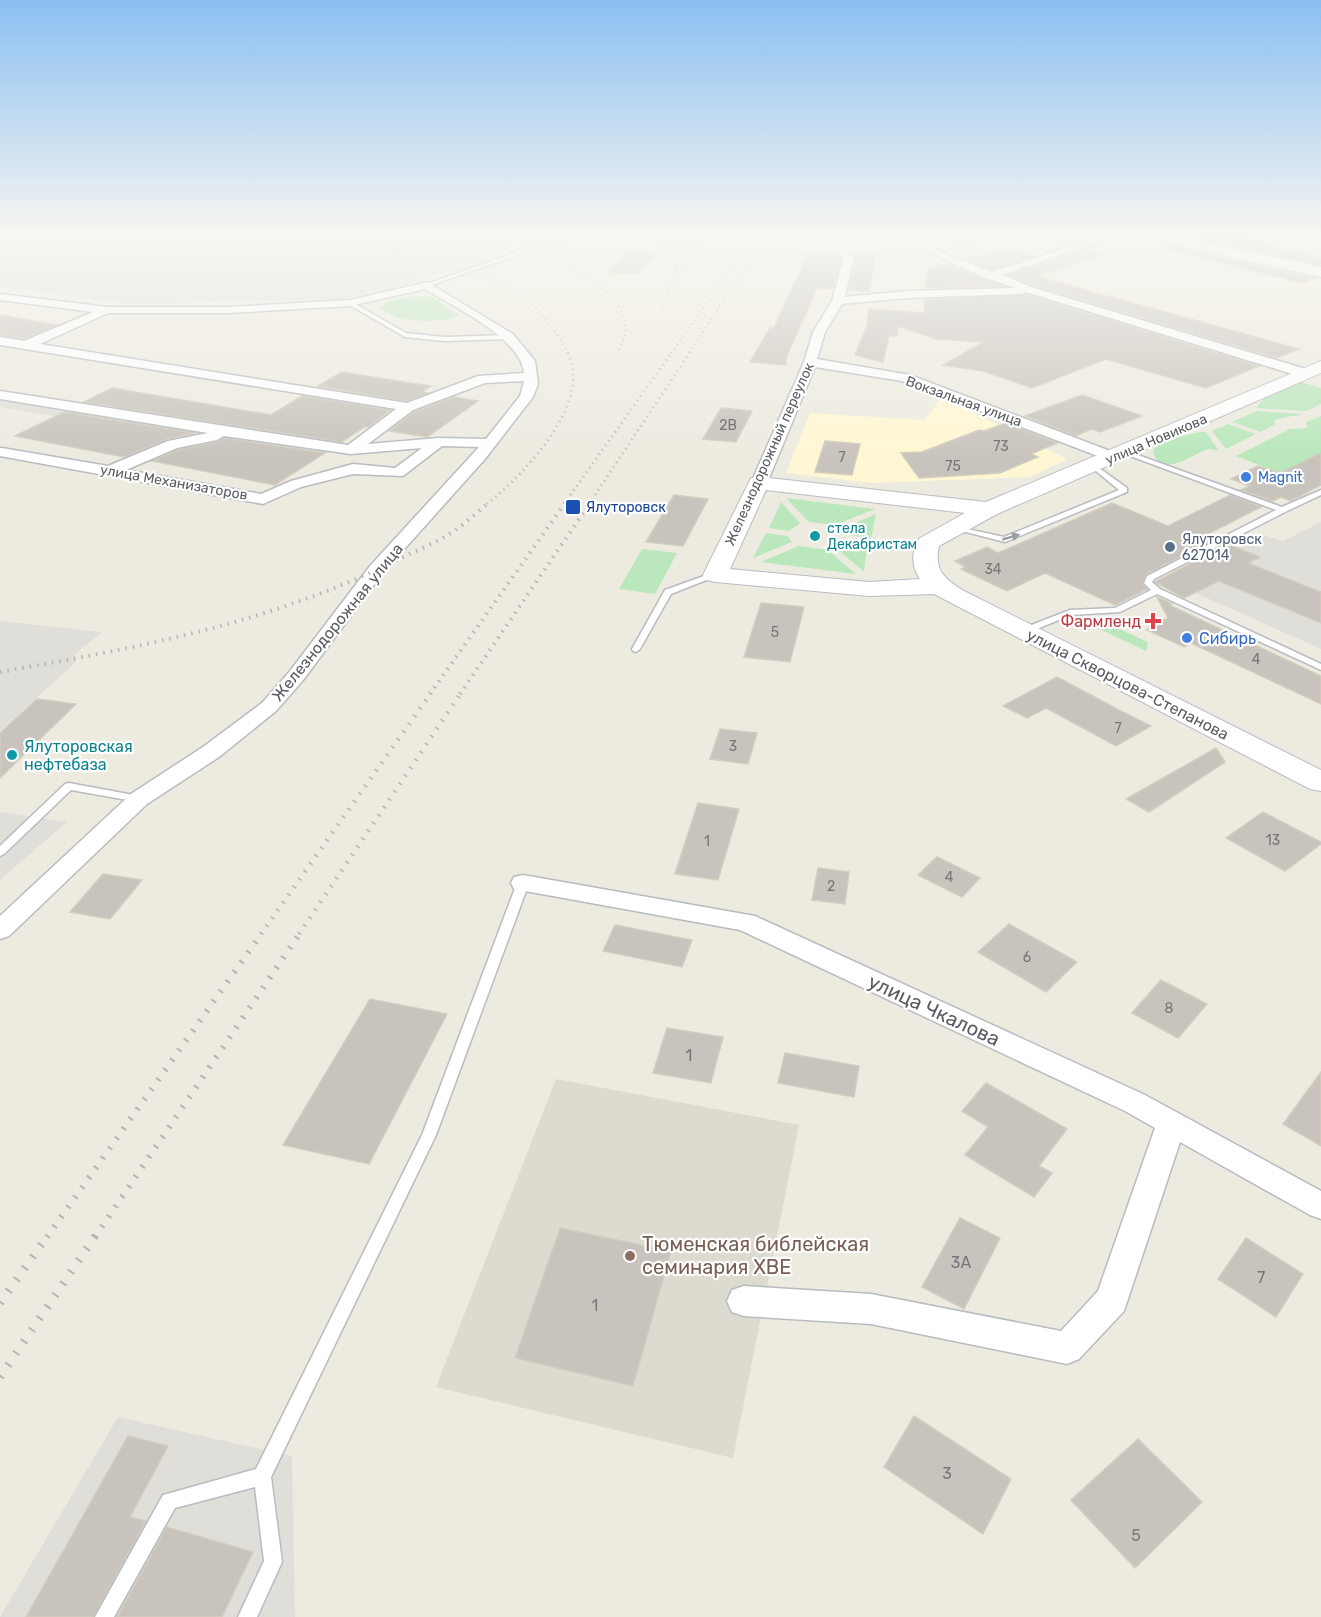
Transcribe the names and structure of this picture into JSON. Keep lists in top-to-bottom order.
{
  "streets": {
    "street": [
      "Вокзальная улица",
      "улица Новикова",
      "Железнодорожный переулок",
      "улица Механизаторов",
      "Железнодорожная улица",
      "улица Скворцова-Степанова",
      "улица Чкалова"
    ]
  },
  "crossings": [
    ["Вокзальная улица", "улица Новикова"],
    ["Вокзальная улица", "Железнодорожный переулок"],
    ["улица Новикова", "Железнодорожный переулок"],
    ["улица Новикова", "улица Скворцова-Степанова"]
  ],
  "places": {
    "other": [
      "Magnit",
      "стела Декабристам",
      "Ялуторовск 627014",
      "Сибирь",
      "Ялуторовская нефтебаза",
      "Тюменская библейская семинария ХВЕ"
    ],
    "transit": ["Ялуторовск"],
    "health": ["Фармленд"]
  },
  "house_numbers": [
    "2В",
    "73",
    "7",
    "75",
    "34",
    "5",
    "4",
    "7",
    "3",
    "13",
    "1",
    "4",
    "2",
    "6",
    "8",
    "1",
    "3А",
    "7",
    "1",
    "3",
    "5"
  ]
}
